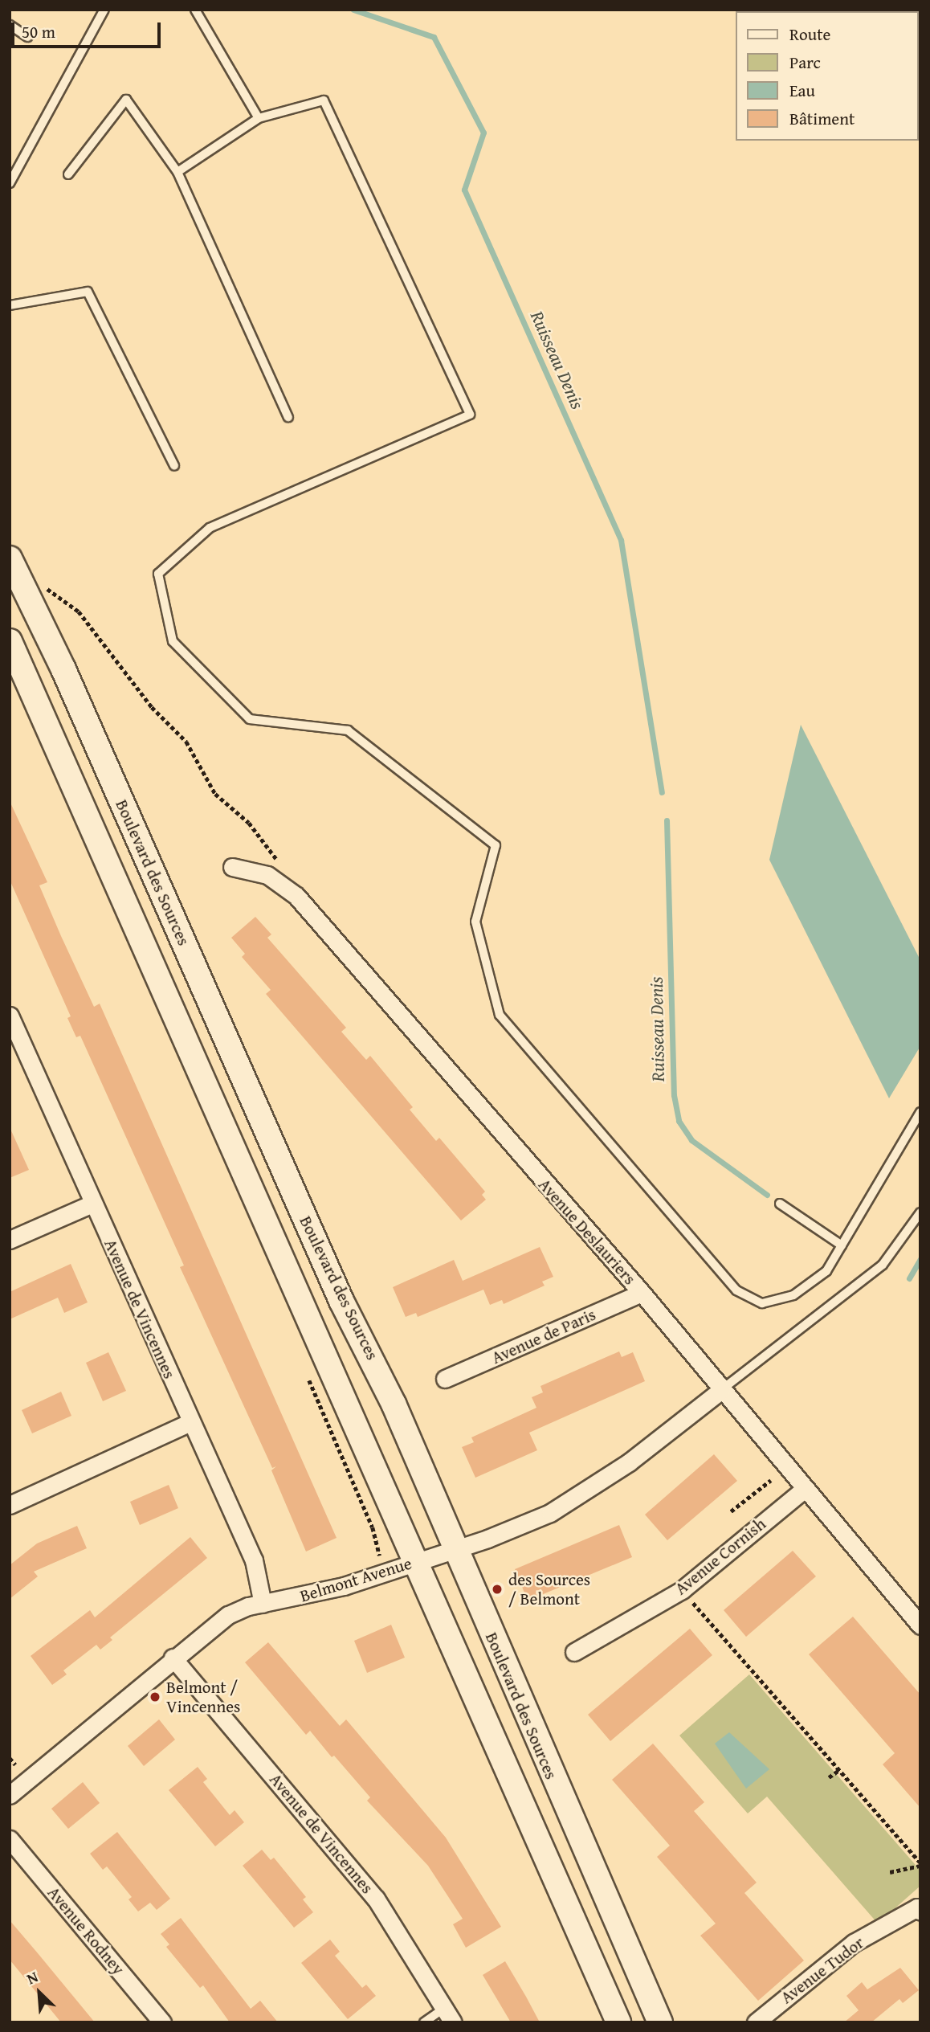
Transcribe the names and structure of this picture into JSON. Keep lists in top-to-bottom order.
{
  "streets": {
    "main road": ["Boulevard des Sources"],
    "street": [
      "Avenue Deslauriers",
      "Avenue de Vincennes",
      "Avenue de Paris",
      "Avenue Cornish",
      "Belmont Avenue",
      "Avenue Rodney",
      "Avenue Tudor"
    ]
  },
  "crossings": [
    ["Boulevard des Sources", "Belmont Avenue"],
    ["Avenue Deslauriers", "Avenue de Paris"],
    ["Avenue Deslauriers", "Avenue Cornish"],
    ["Avenue Deslauriers", "Belmont Avenue"],
    ["Avenue de Vincennes", "Belmont Avenue"]
  ],
  "water": ["Ruisseau Denis"],
  "places": ["des Sources / Belmont", "Belmont / Vincennes"],
  "legend": [
    "Route",
    "Parc",
    "Eau",
    "Bâtiment"
  ],
  "scale_bar": "50 m",
  "north": "top left"
}
